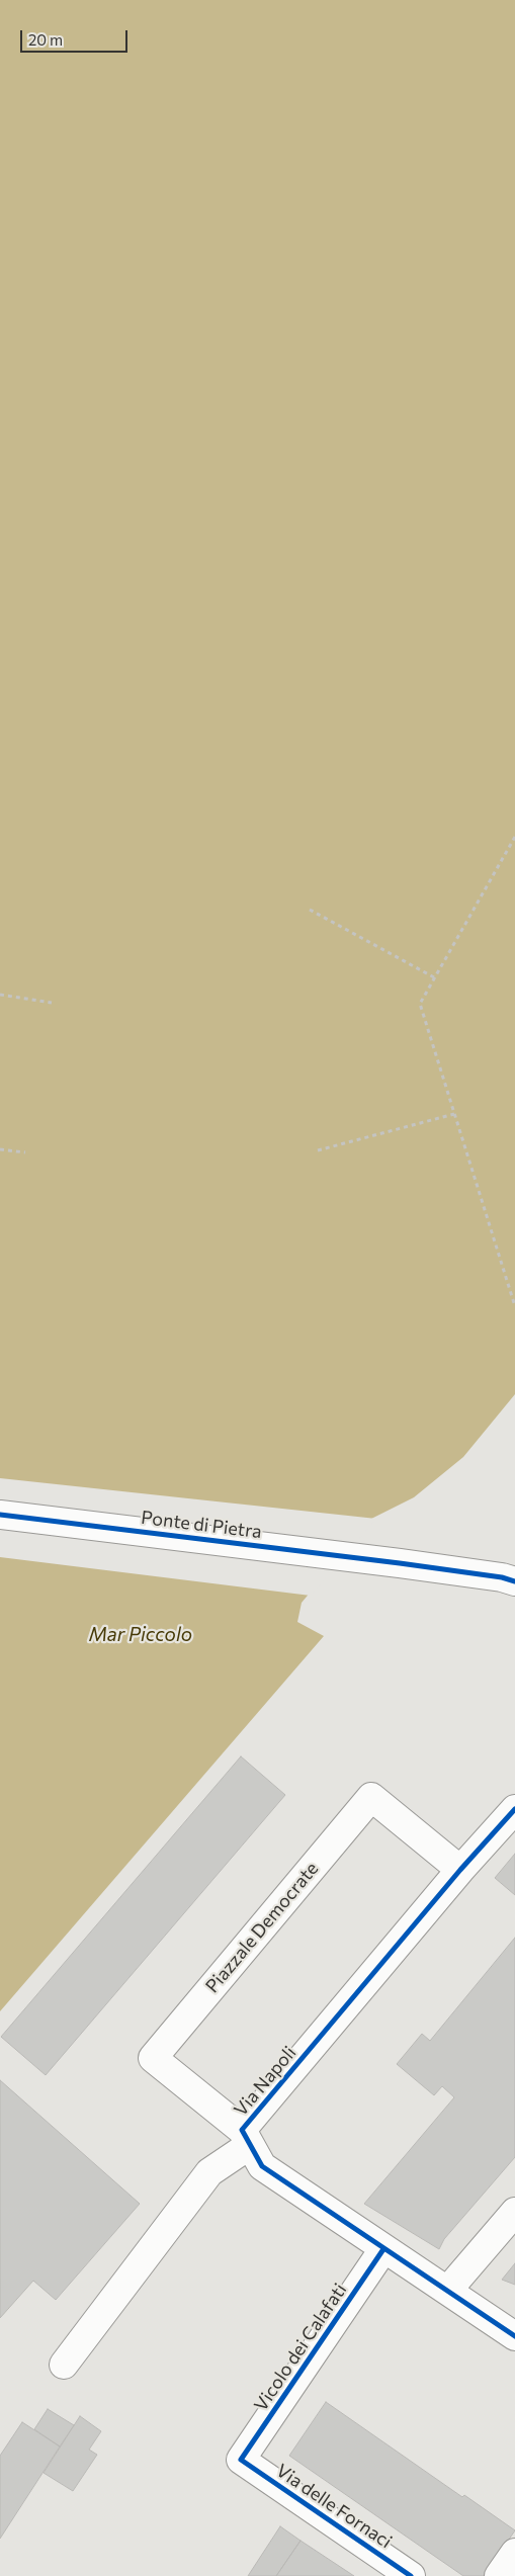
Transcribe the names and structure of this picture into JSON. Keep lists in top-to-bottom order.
{
  "streets": {
    "street": [
      "Ponte di Pietra",
      "Piazzale Democrate",
      "Via Napoli",
      "Vicolo dei Calafati",
      "Via delle Fornaci"
    ]
  },
  "crossings": [
    ["Piazzale Democrate", "Via Napoli"],
    ["Via Napoli", "Vicolo dei Calafati"],
    ["Vicolo dei Calafati", "Via delle Fornaci"]
  ],
  "water": ["Mar Piccolo"],
  "scale_bar": "20 m"
}
